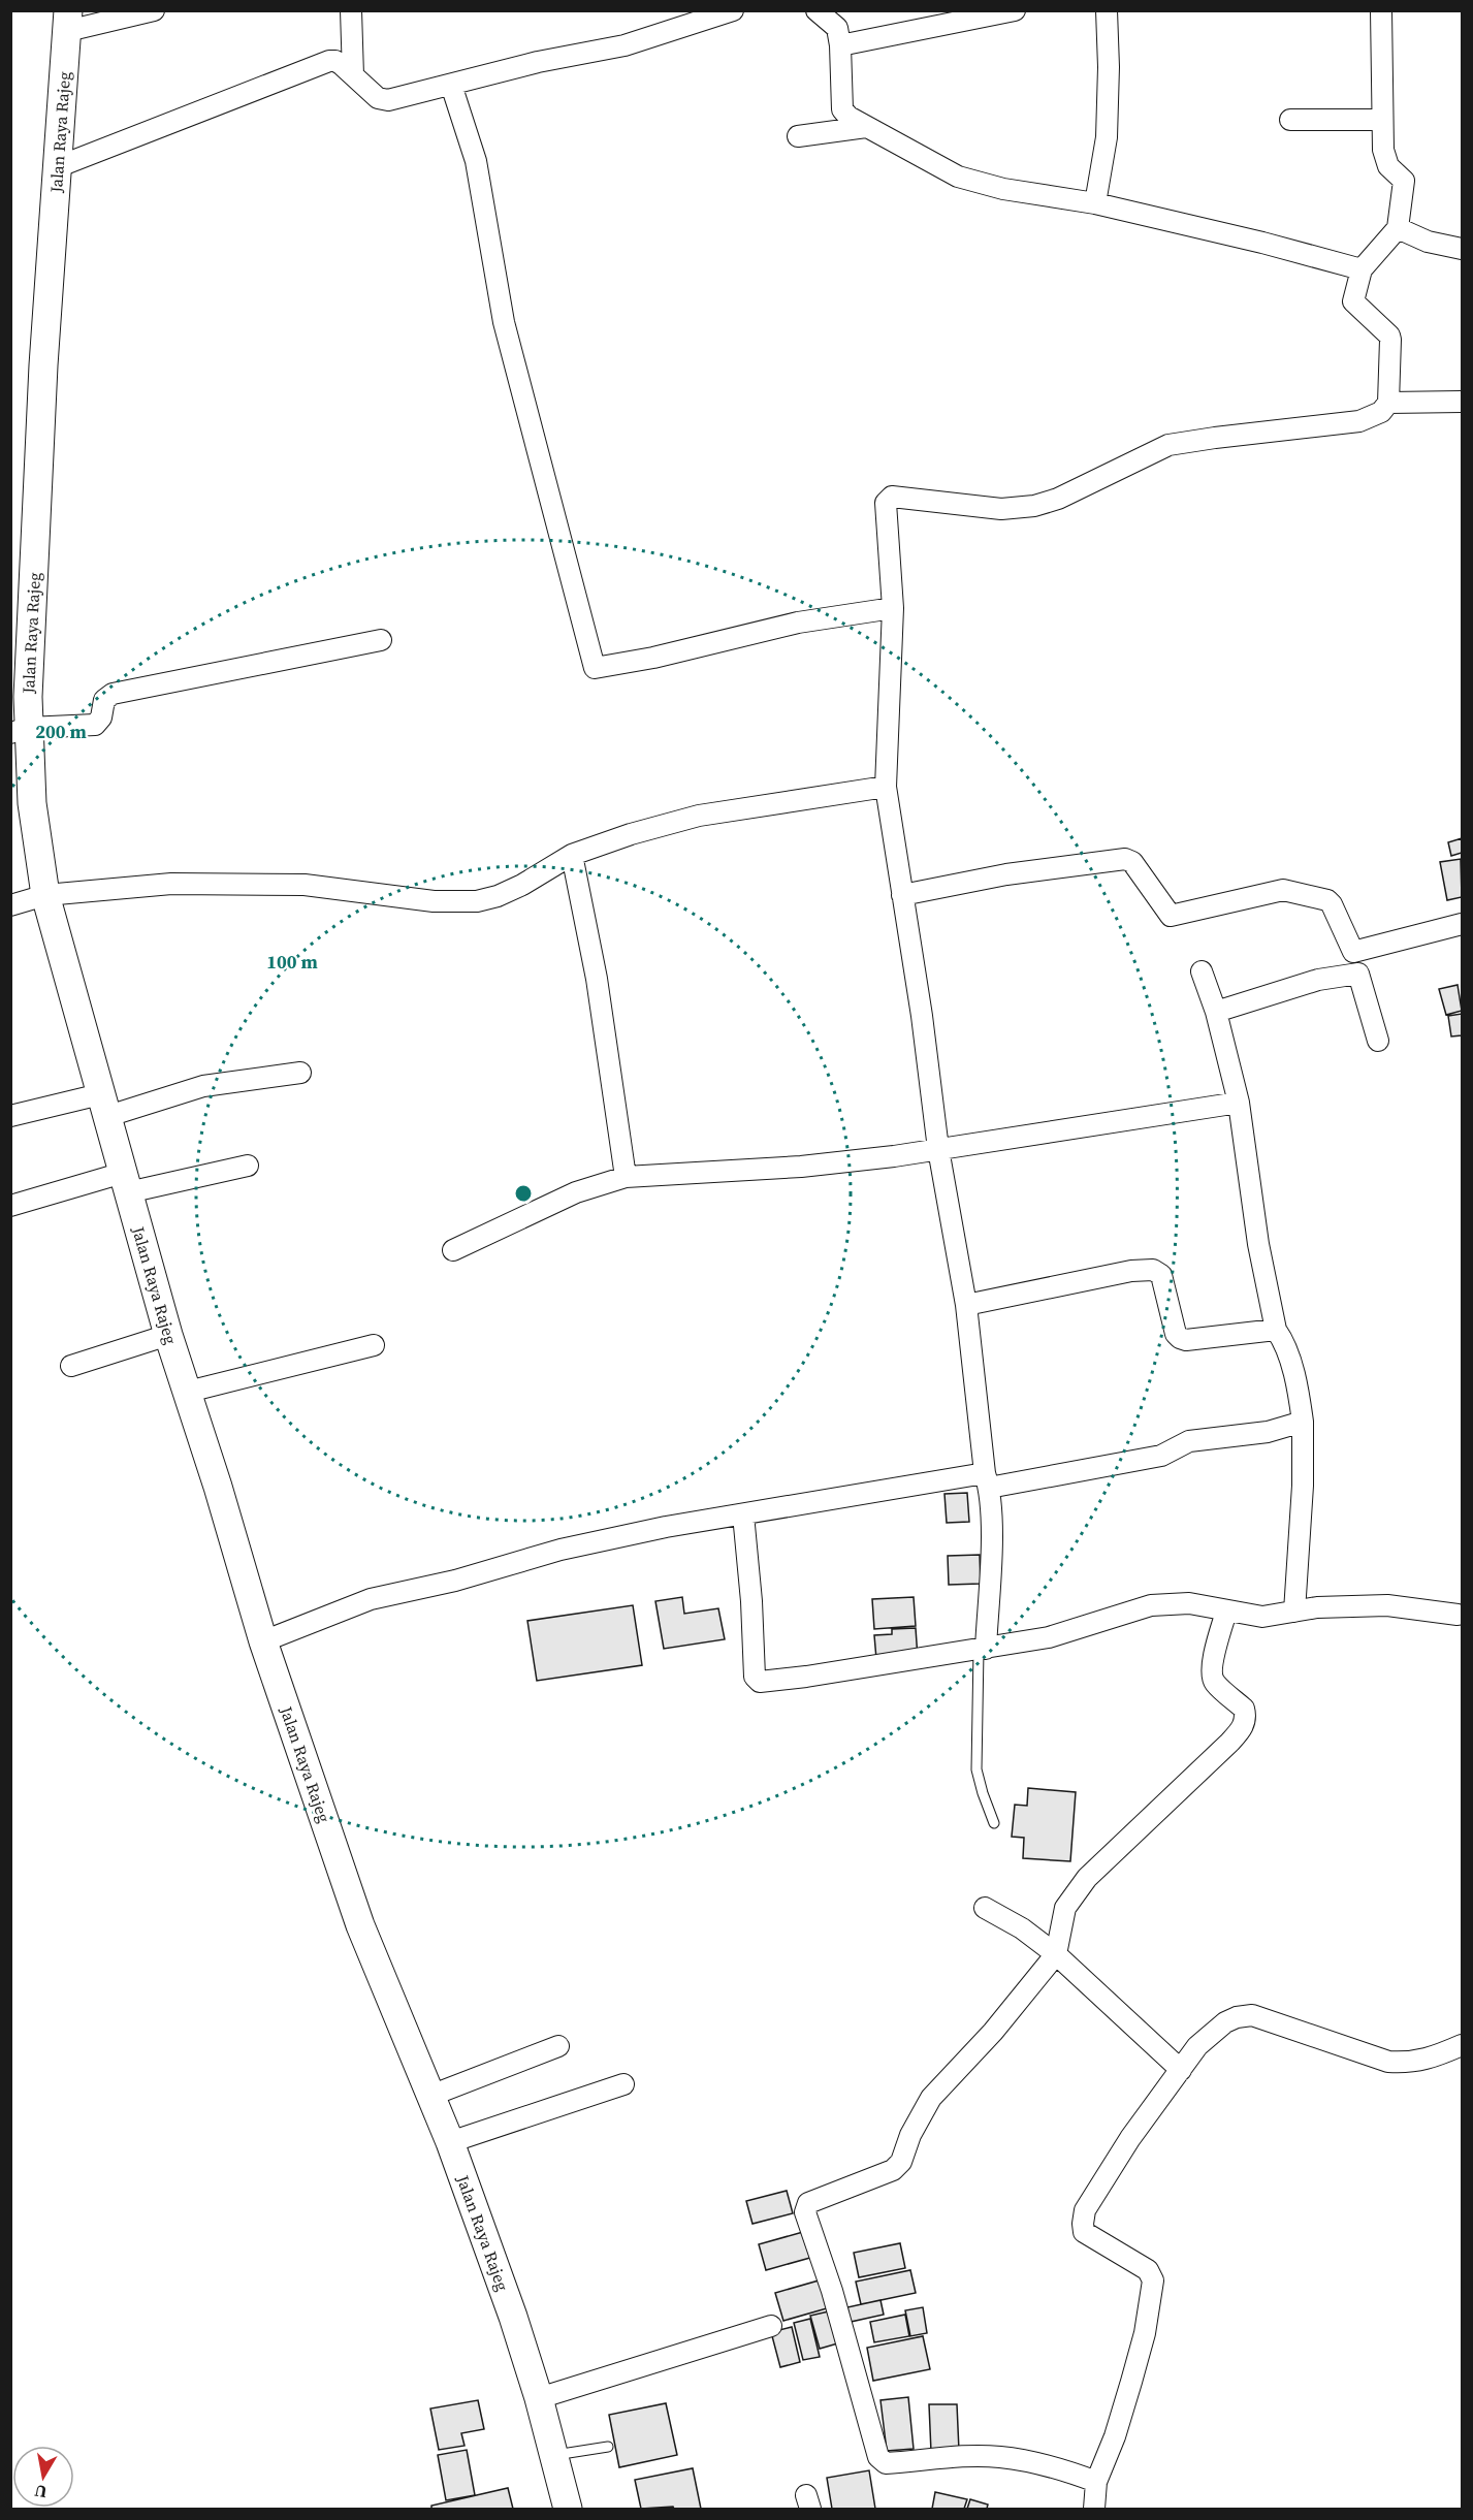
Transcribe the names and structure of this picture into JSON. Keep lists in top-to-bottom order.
{
  "streets": {
    "main road": ["Jalan Raya Rajeg"]
  },
  "north": "bottom",
  "rings": ["200 m", "100 m"]
}
